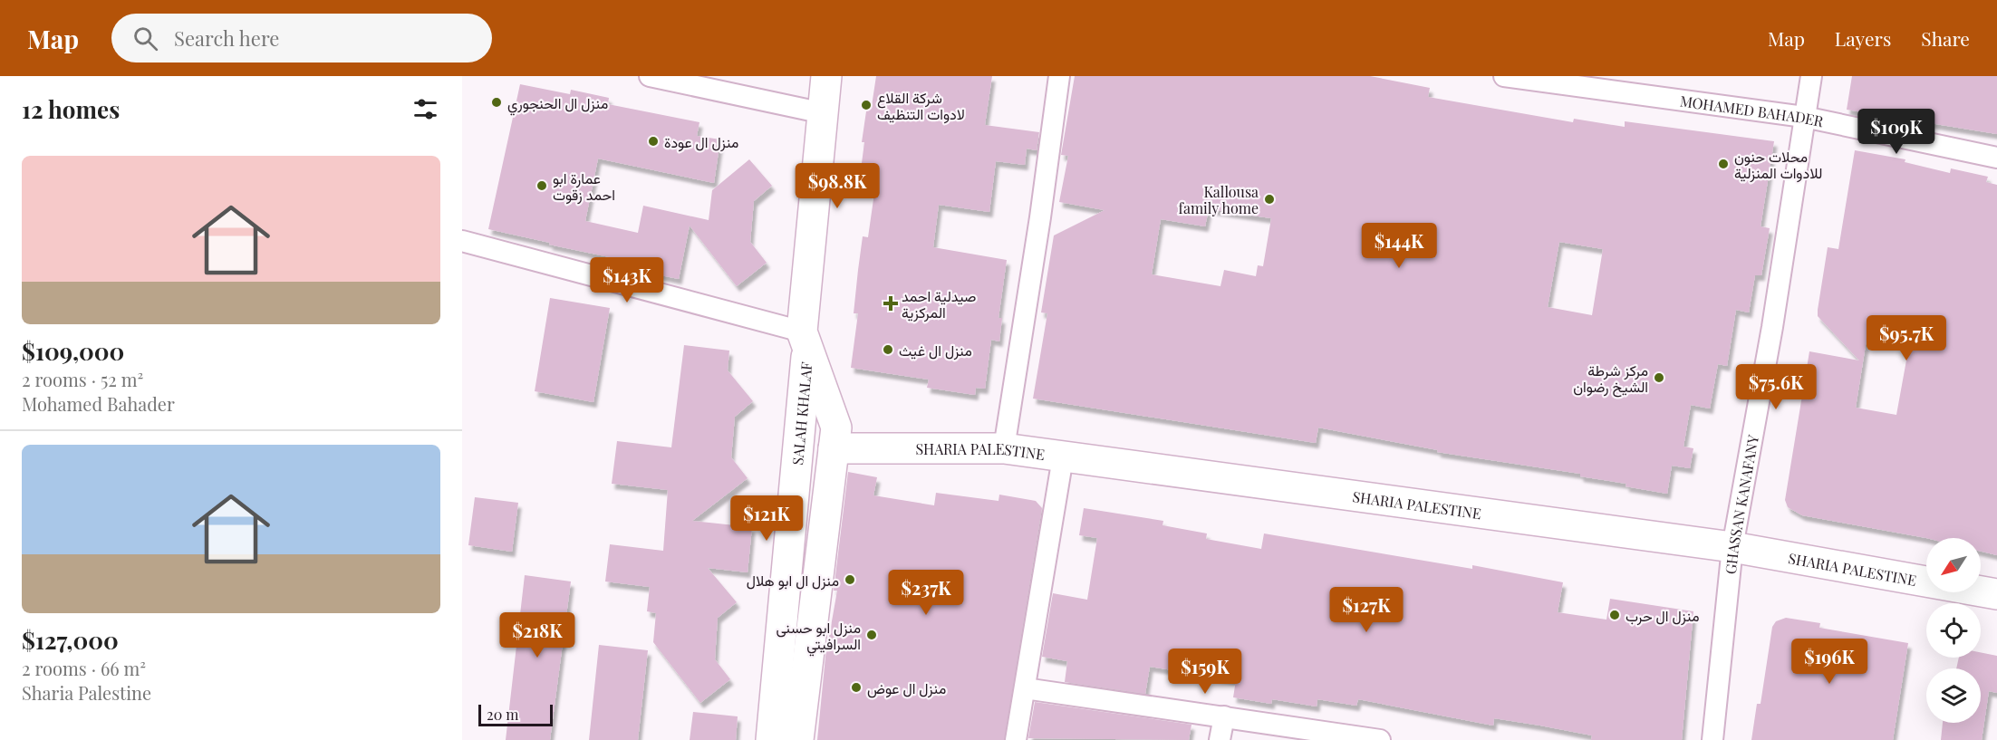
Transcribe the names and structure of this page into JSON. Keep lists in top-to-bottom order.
{
  "streets": {
    "street": [
      "MOHAMED BAHADER",
      "SALAH KHALAF",
      "SHARIA PALESTINE",
      "GHASSAN KANAFANY"
    ]
  },
  "crossings": [
    ["MOHAMED BAHADER", "GHASSAN KANAFANY"],
    ["SALAH KHALAF", "SHARIA PALESTINE"],
    ["SHARIA PALESTINE", "GHASSAN KANAFANY"]
  ],
  "places": {
    "other": [
      "منزل ال الحنجوري",
      "شركة القلاع لادوات التنظيف",
      "منزل ال عودة",
      "محلات حنون للادوات المنزلية",
      "عمارة ابو احمد زقوت",
      "Kallousa family home",
      "منزل ال غيث",
      "مركز شرطة الشيخ رضوان",
      "منزل ال ابو هلال",
      "منزل ال حرب",
      "منزل ابو حسنى السرافيتي",
      "منزل ال عوض"
    ],
    "health": ["صيدلية احمد المركزية"]
  },
  "scale_bar": "20 m",
  "north": "bottom left",
  "page": {
    "header": "Map",
    "search": "Search here",
    "nav": ["Map", "Layers", "Share"],
    "heading": "12 homes",
    "price": [
      "$109K",
      "$98.8K",
      "$144K",
      "$143K",
      "$95.7K",
      "$75.6K",
      "$121K",
      "$237K",
      "$127K",
      "$218K",
      "$196K",
      "$159K"
    ],
    "list": [
      {
        "name": "$109,000",
        "note": "2 rooms · 52 m² · Mohamed Bahader"
      },
      {
        "name": "$127,000",
        "note": "2 rooms · 66 m² · Sharia Palestine"
      }
    ],
    "scale": "20 m"
  }
}
